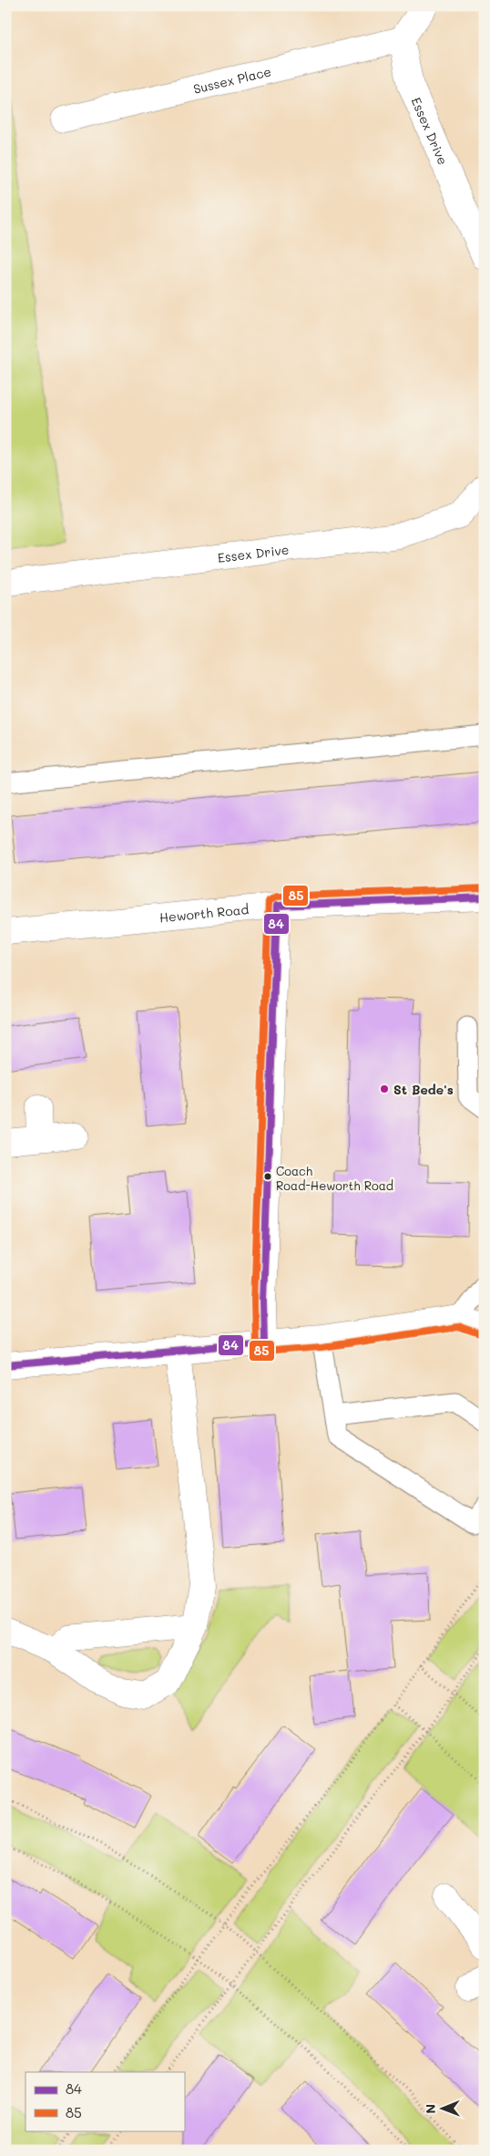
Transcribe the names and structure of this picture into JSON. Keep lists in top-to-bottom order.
{
  "streets": {
    "street": ["Sussex Place", "Essex Drive", "Heworth Road"]
  },
  "crossings": [
    ["Sussex Place", "Essex Drive"]
  ],
  "places": ["St Bede's", "Coach Road-Heworth Road"],
  "lines": ["transit line 85", "transit line 84"],
  "legend": ["84", "85"],
  "north": "left"
}
